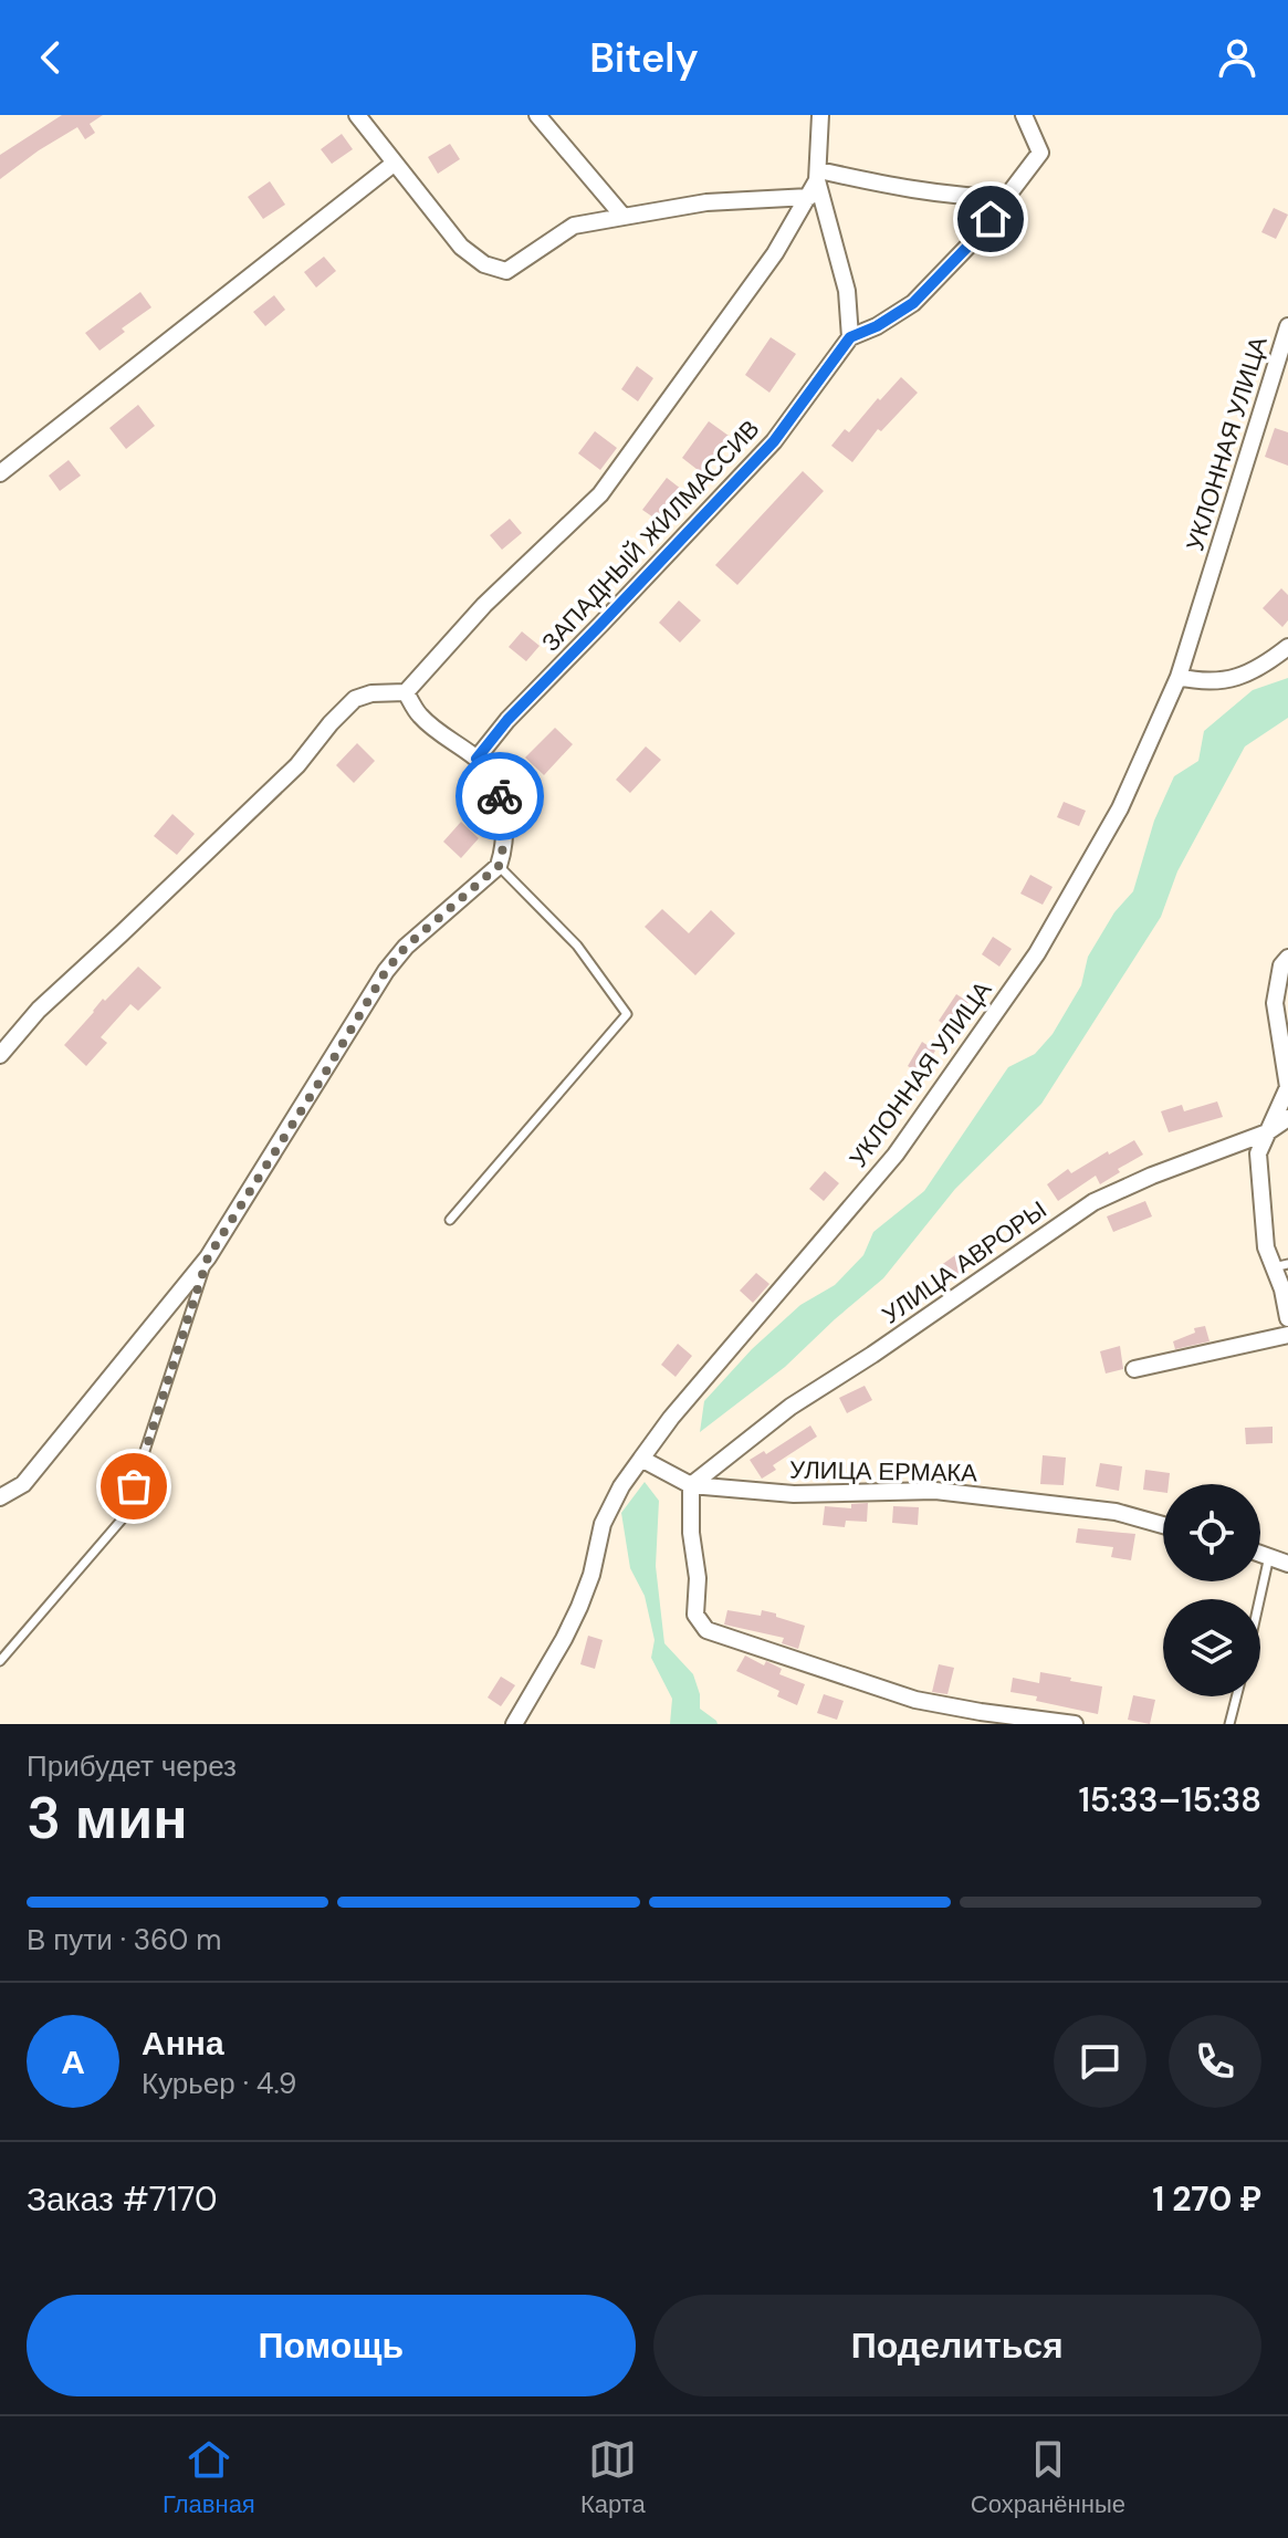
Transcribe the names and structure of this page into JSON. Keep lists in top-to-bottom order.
{
  "streets": {
    "street": [
      "УКЛОННАЯ УЛИЦА",
      "ЗАПАДНЫЙ ЖИЛМАССИВ",
      "УЛИЦА АВРОРЫ",
      "УЛИЦА ЕРМАКА"
    ]
  },
  "crossings": [
    ["УЛИЦА АВРОРЫ", "УЛИЦА ЕРМАКА"]
  ],
  "page": {
    "header": "Bitely",
    "heading": ["3 мин", "Прибудет через", "15:33–15:38"],
    "panel": [
      "Анна",
      "Курьер · 4.9",
      "Заказ #7170",
      "1 270 ₽"
    ],
    "bar": "В пути · 360 m",
    "round": "А",
    "buttons": ["Помощь", "Поделиться"],
    "tabs": ["Главная", "Карта", "Сохранённые"]
  }
}
